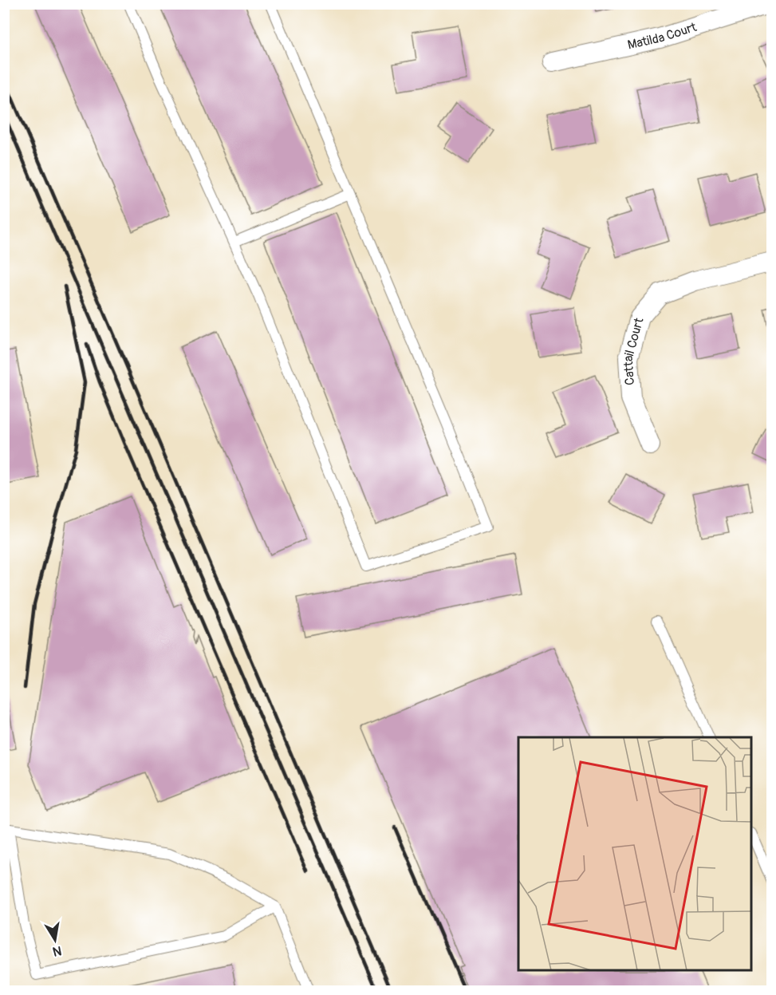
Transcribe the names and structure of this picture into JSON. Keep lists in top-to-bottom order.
{
  "streets": {
    "street": ["Matilda Court", "Cattail Court"]
  },
  "north": "bottom"
}
